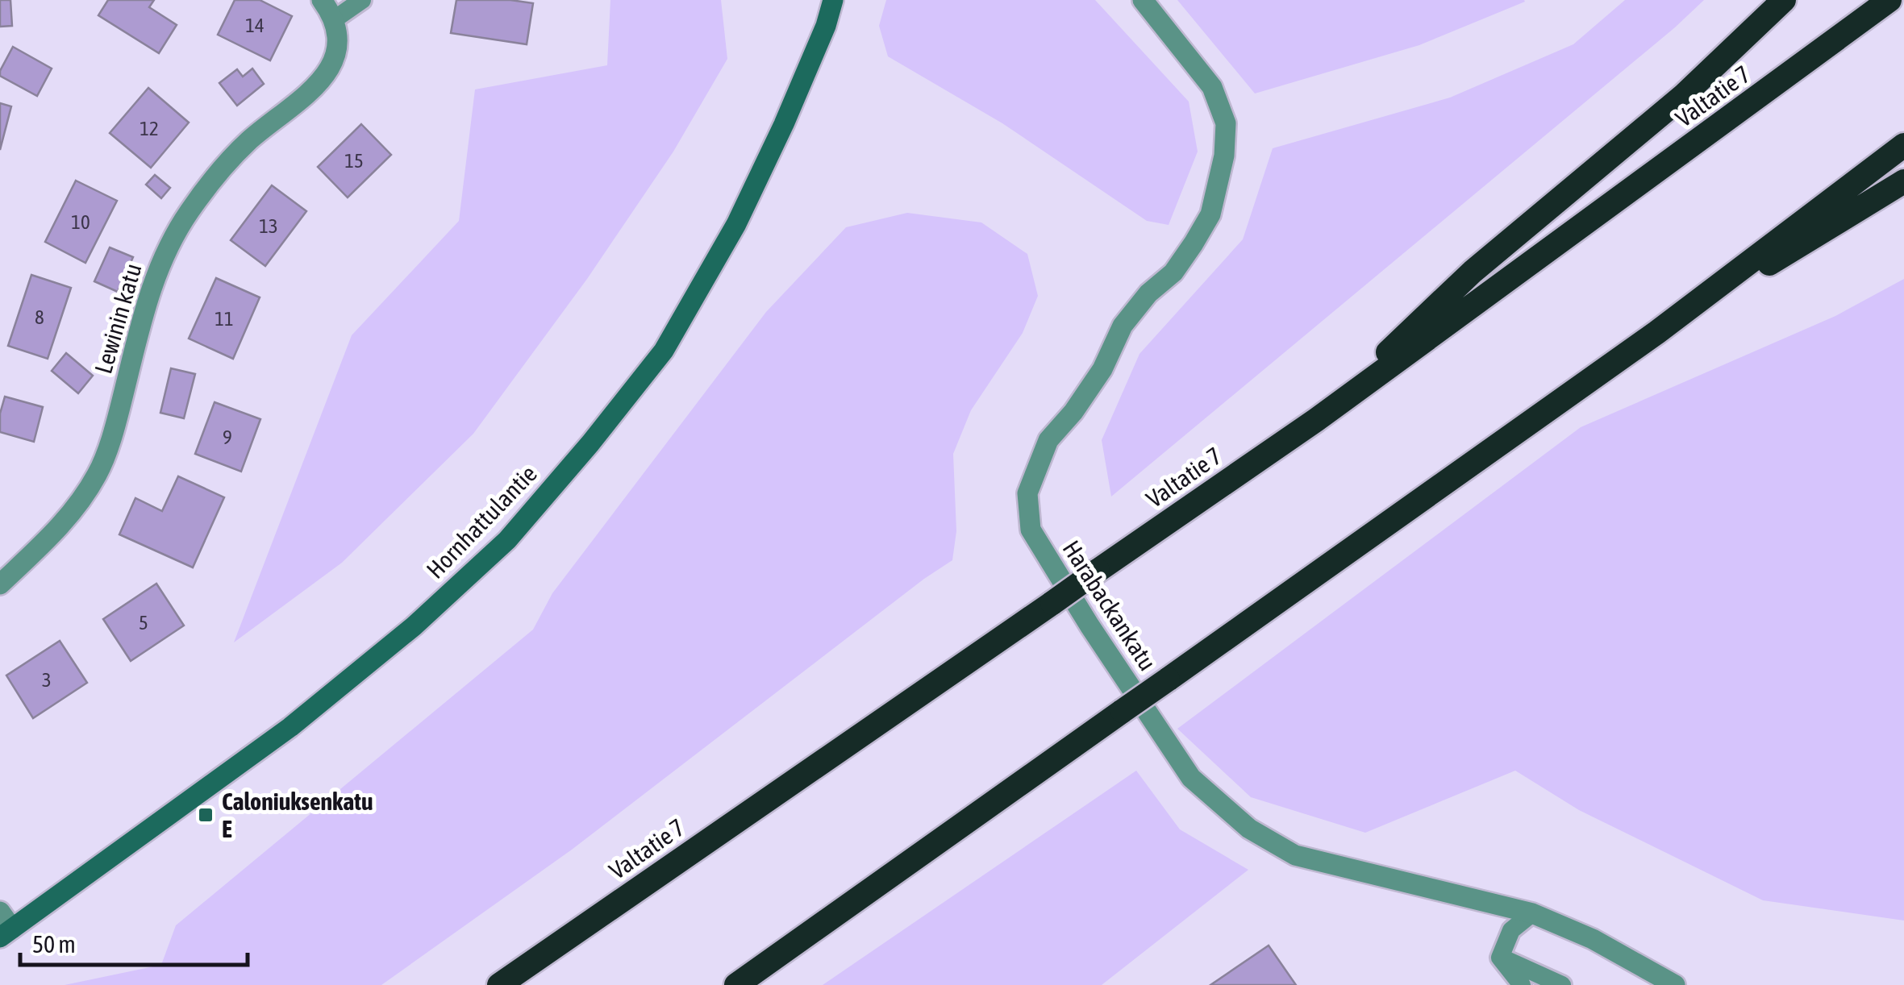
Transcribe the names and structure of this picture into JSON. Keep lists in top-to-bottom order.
{
  "streets": {
    "highway": ["Valtatie 7"],
    "street": ["Lewinin katu", "Hornhattulantie", "Harabackankatu"]
  },
  "places": {
    "transit": ["Caloniuksenkatu E"]
  },
  "house_numbers": [
    "14",
    "12",
    "15",
    "10",
    "13",
    "8",
    "11",
    "9",
    "5",
    "3"
  ],
  "scale_bar": "50 m"
}
